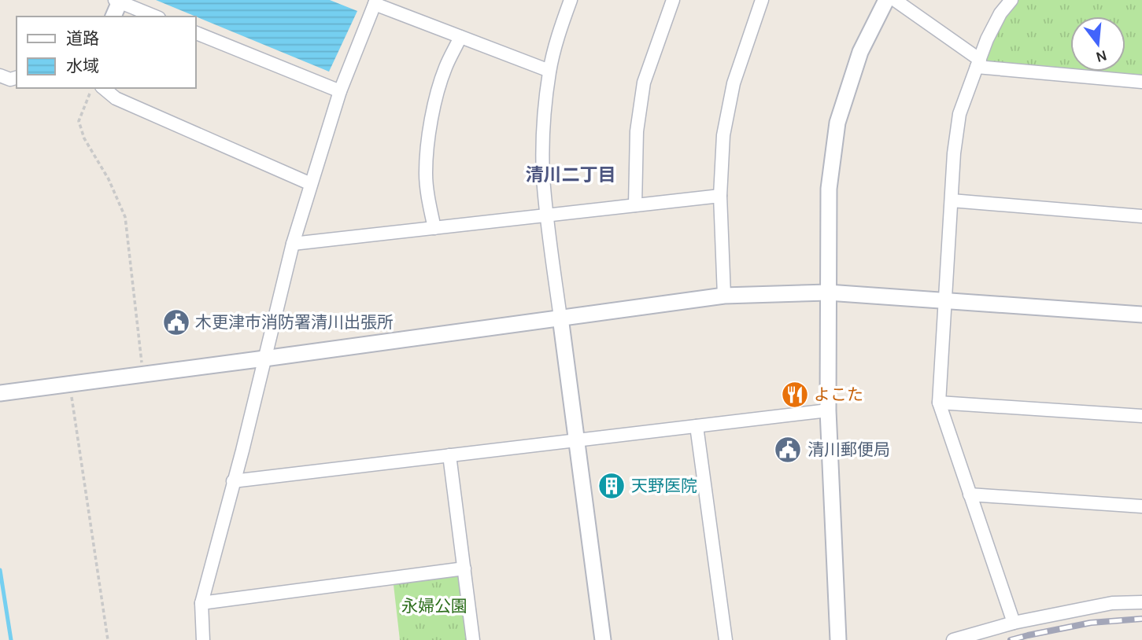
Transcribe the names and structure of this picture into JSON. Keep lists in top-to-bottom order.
{
  "districts": ["清川二丁目"],
  "parks": ["永婦公園"],
  "places": {
    "public building": ["木更津市消防署清川出張所", "清川郵便局"],
    "restaurant": ["よこた"],
    "building": ["天野医院"]
  },
  "legend": ["道路", "水域"],
  "north": "bottom"
}
